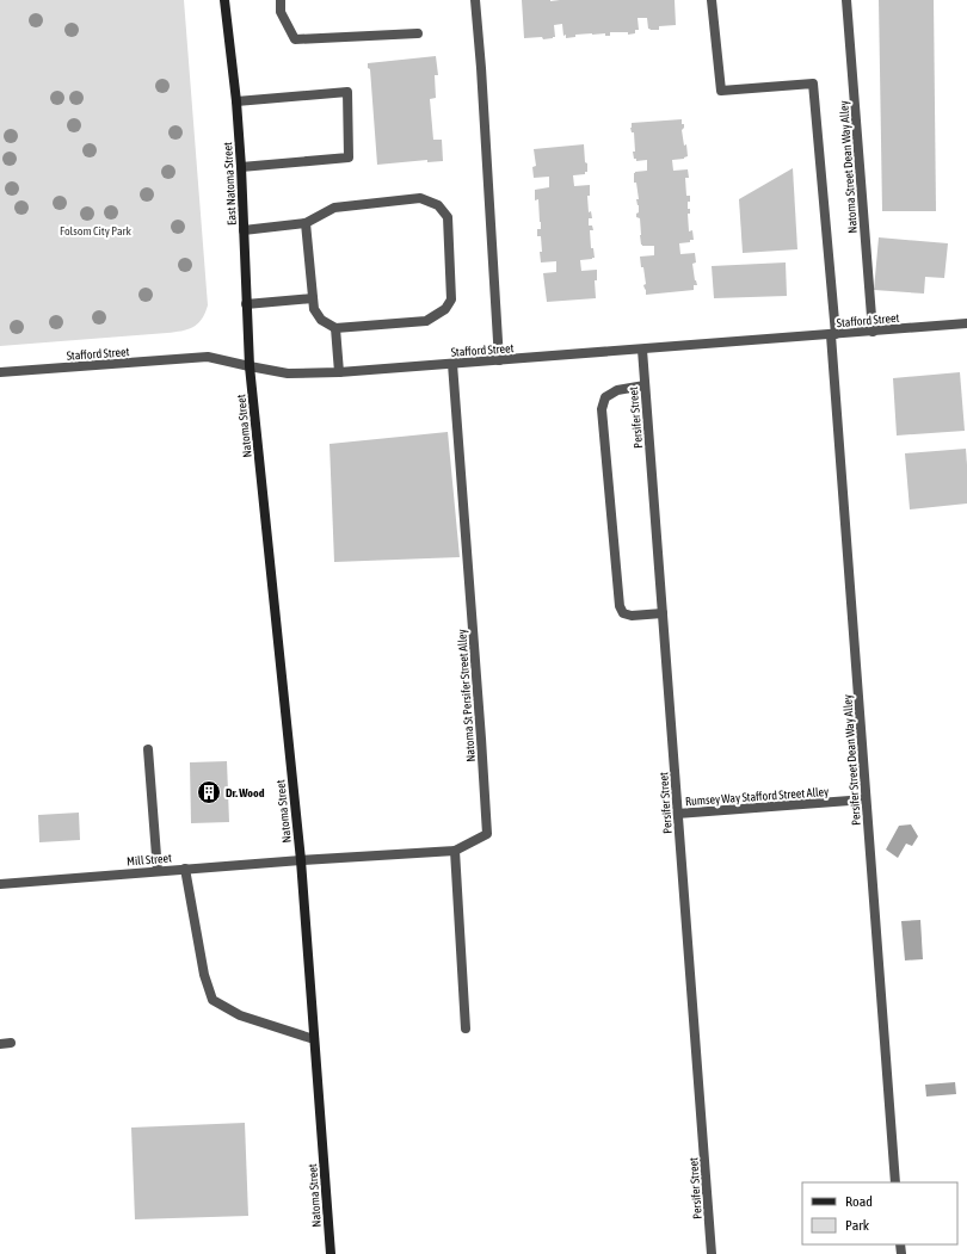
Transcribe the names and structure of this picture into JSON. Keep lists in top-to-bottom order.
{
  "streets": {
    "main road": ["East Natoma Street", "Natoma Street"],
    "street": [
      "Natoma Street Dean Way Alley",
      "Stafford Street",
      "Persifer Street",
      "Natoma St Persifer Street Alley",
      "Persifer Street Dean Way Alley",
      "Rumsey Way Stafford Street Alley",
      "Mill Street"
    ]
  },
  "crossings": [
    ["Natoma Street Dean Way Alley", "Stafford Street"],
    ["East Natoma Street", "Stafford Street"],
    ["East Natoma Street", "Natoma Street"],
    ["Stafford Street", "Persifer Street"],
    ["Stafford Street", "Natoma Street"],
    ["Stafford Street", "Natoma St Persifer Street Alley"],
    ["Stafford Street", "Persifer Street Dean Way Alley"],
    ["Persifer Street", "Rumsey Way Stafford Street Alley"],
    ["Natoma Street", "Natoma St Persifer Street Alley"],
    ["Natoma Street", "Mill Street"],
    ["Natoma St Persifer Street Alley", "Mill Street"],
    ["Persifer Street Dean Way Alley", "Rumsey Way Stafford Street Alley"]
  ],
  "parks": ["Folsom City Park"],
  "places": {
    "building": ["Dr. Wood"]
  },
  "legend": ["Road", "Park"]
}
